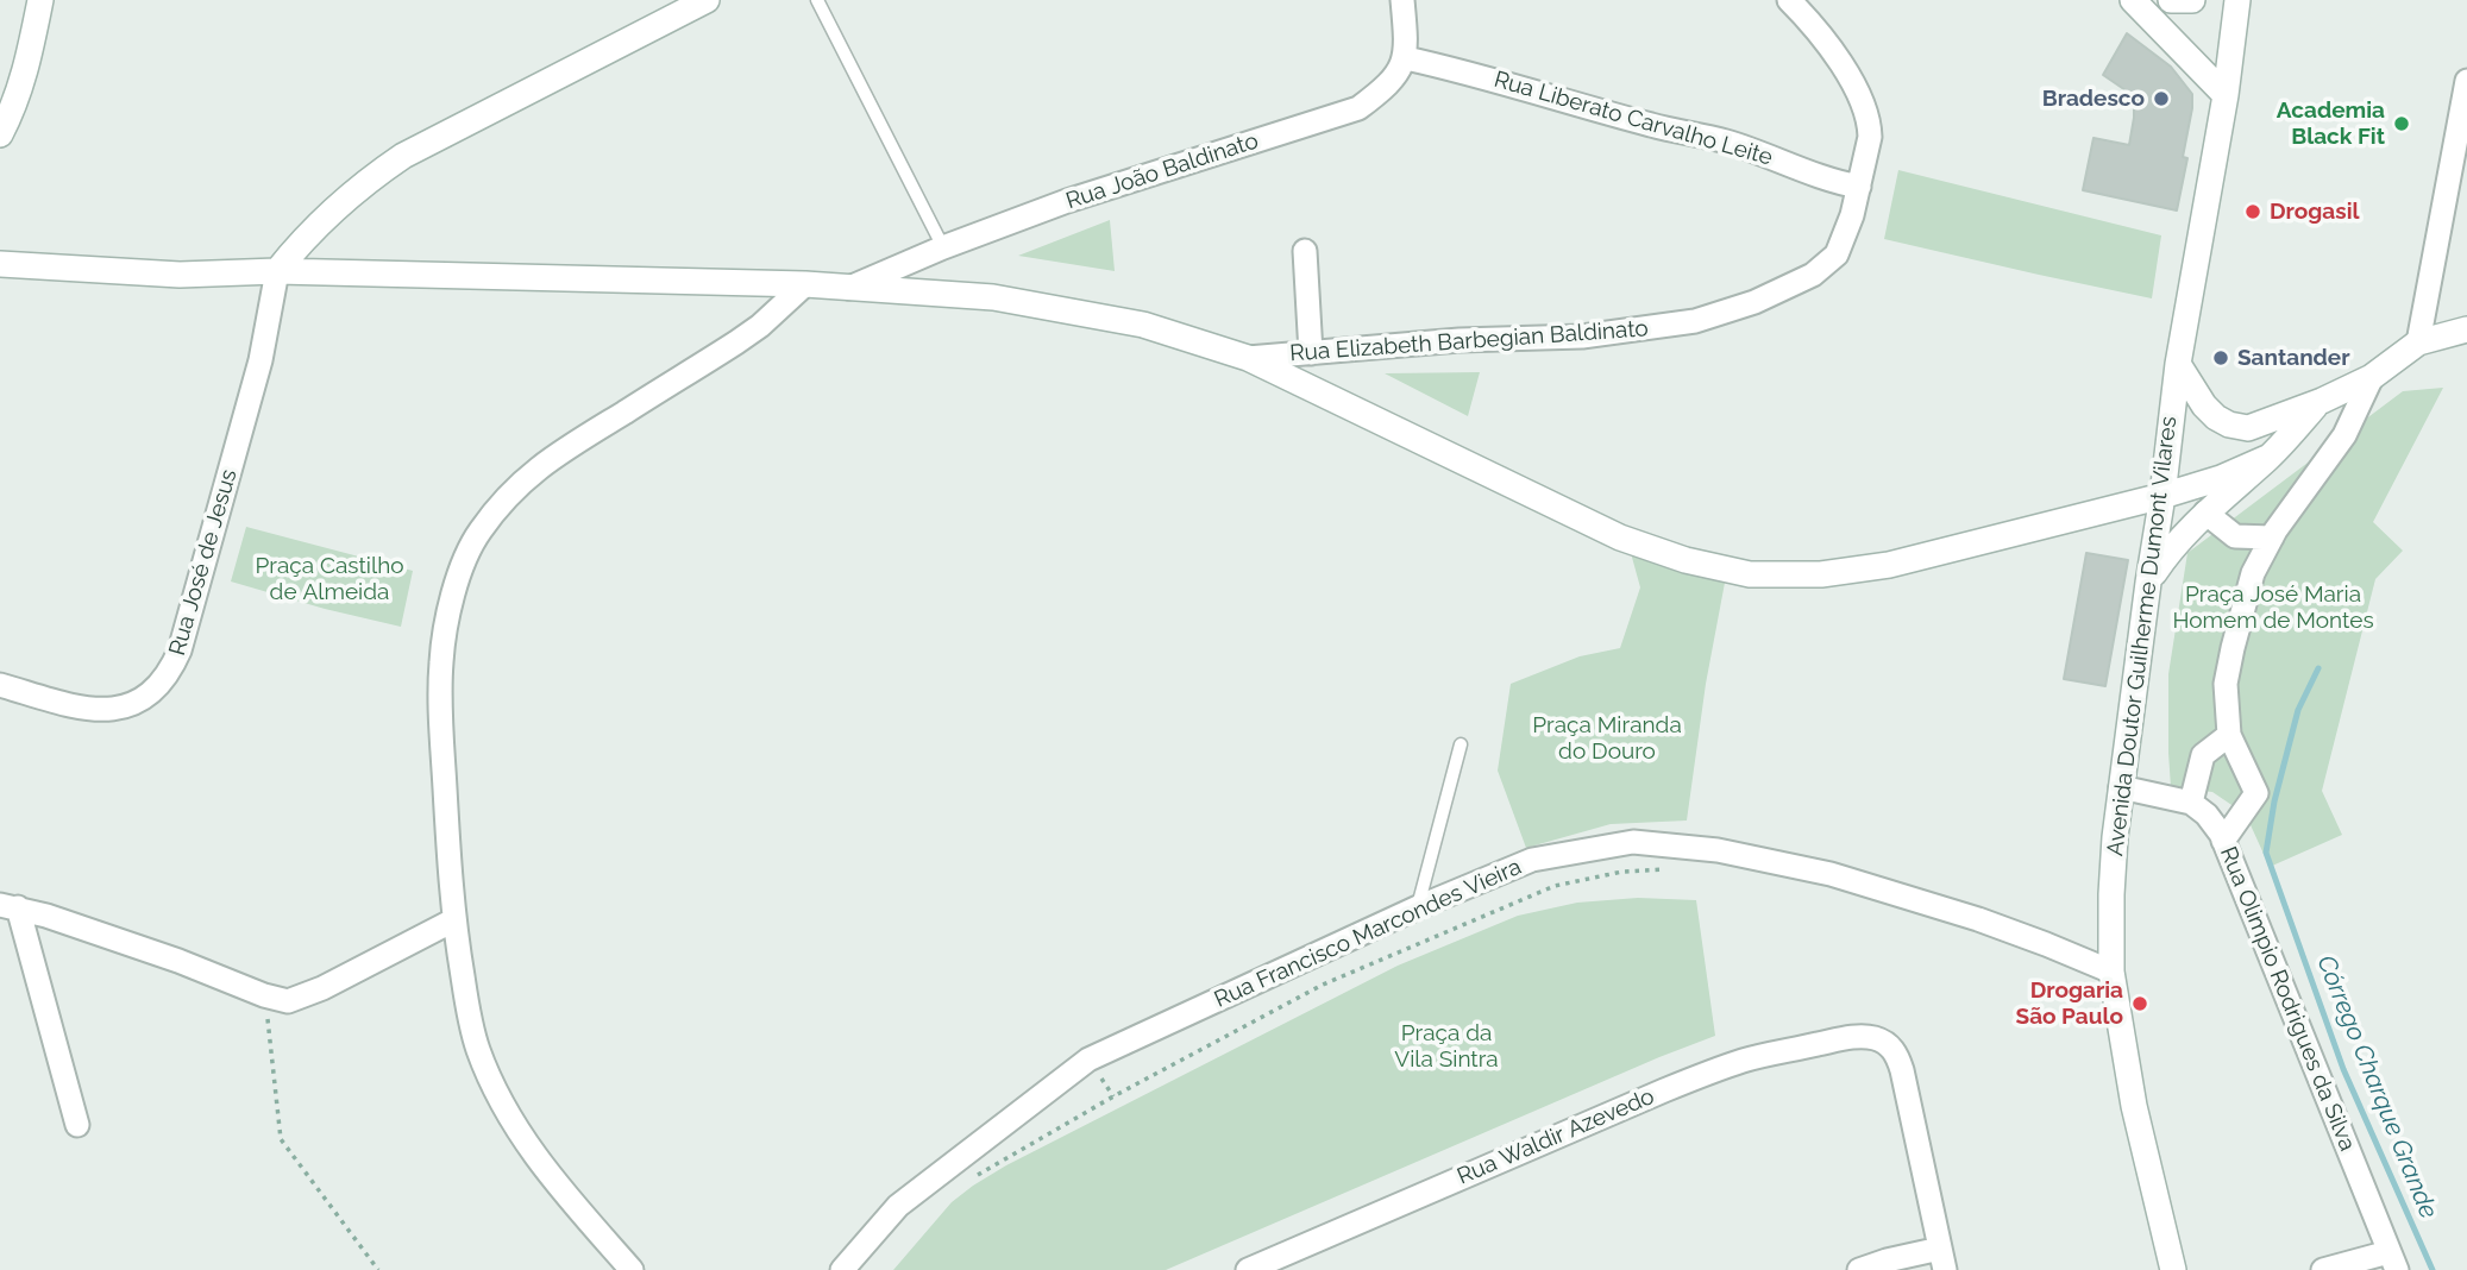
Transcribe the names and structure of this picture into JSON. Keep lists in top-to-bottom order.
{
  "streets": {
    "street": [
      "Rua Liberato Carvalho Leite",
      "Rua João Baldinato",
      "Rua Elizabeth Barbegian Baldinato",
      "Rua José de Jesus",
      "Avenida Doutor Guilherme Dumont Vilares",
      "Rua Francisco Marcondes Vieira",
      "Rua Olimpio Rodrigues da Silva",
      "Rua Waldir Azevedo"
    ]
  },
  "crossings": [
    ["Rua Liberato Carvalho Leite", "Rua João Baldinato"],
    ["Rua Liberato Carvalho Leite", "Rua Elizabeth Barbegian Baldinato"],
    ["Avenida Doutor Guilherme Dumont Vilares", "Rua Francisco Marcondes Vieira"]
  ],
  "water": ["Córrego Charque Grande"],
  "parks": [
    "Praça Castilho de Almeida",
    "Praça José Maria Homem de Montes",
    "Praça Miranda do Douro",
    "Praça da Vila Sintra"
  ],
  "places": [
    "Bradesco",
    "Academia Black Fit",
    "Drogasil",
    "Santander",
    "Drogaria São Paulo"
  ]
}
